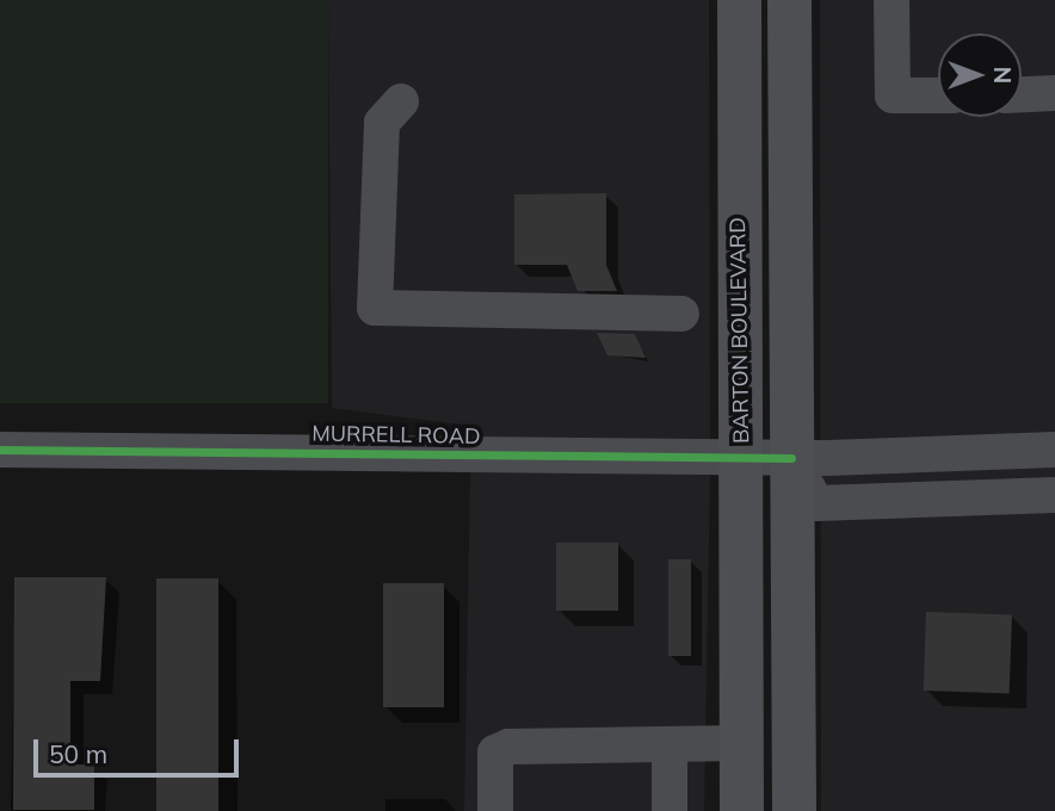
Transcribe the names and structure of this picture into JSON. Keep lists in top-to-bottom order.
{
  "streets": {
    "main road": ["BARTON BOULEVARD"],
    "street": ["MURRELL ROAD"]
  },
  "crossings": [
    ["BARTON BOULEVARD", "MURRELL ROAD"]
  ],
  "scale_bar": "50 m",
  "north": "right"
}
